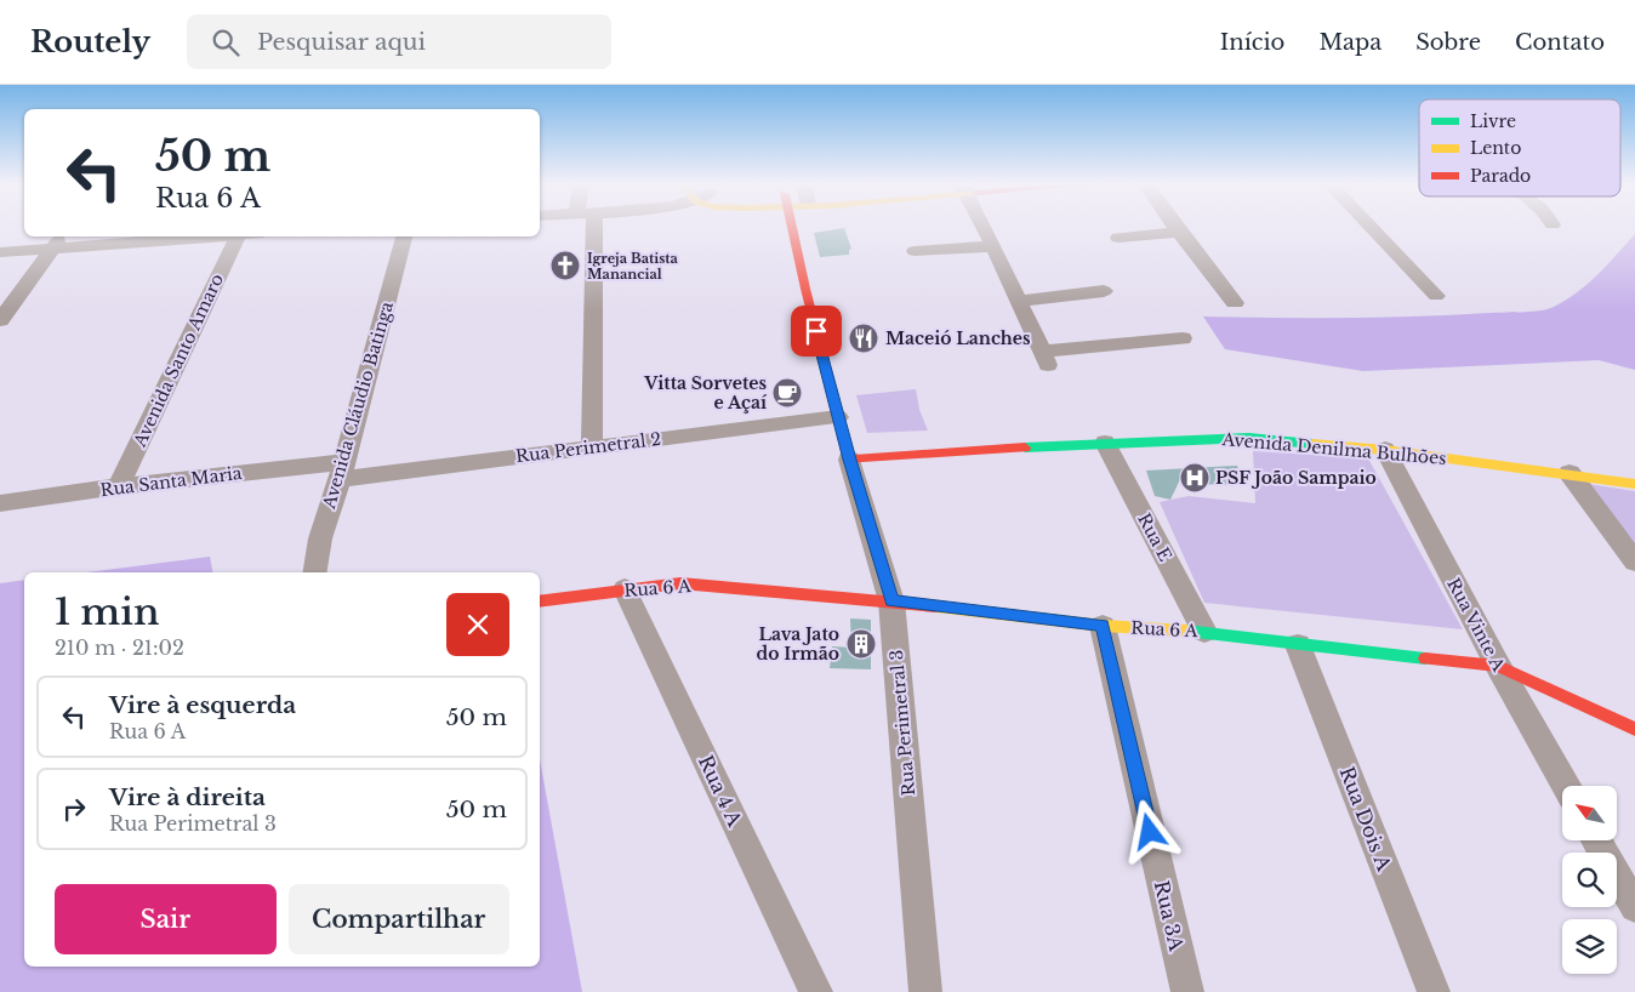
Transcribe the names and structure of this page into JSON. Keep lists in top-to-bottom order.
{
  "streets": {
    "street": [
      "Avenida Santo Amaro",
      "Avenida Cláudio Batinga",
      "Rua Perimetral 2",
      "Avenida Denilma Bulhões",
      "Rua Santa Maria",
      "Rua E",
      "Rua 6 A",
      "Rua Vinte A",
      "Rua Perimetral 3",
      "Rua 4 A",
      "Rua Dois A",
      "Rua 3A"
    ]
  },
  "crossings": [
    ["Avenida Santo Amaro", "Rua Santa Maria"],
    ["Avenida Cláudio Batinga", "Rua Perimetral 2"],
    ["Avenida Cláudio Batinga", "Rua Santa Maria"],
    ["Rua Perimetral 2", "Rua Santa Maria"],
    ["Avenida Denilma Bulhões", "Rua E"],
    ["Avenida Denilma Bulhões", "Rua Vinte A"],
    ["Avenida Denilma Bulhões", "Rua Perimetral 3"],
    ["Rua E", "Rua 6 A"],
    ["Rua 6 A", "Rua Vinte A"],
    ["Rua 6 A", "Rua Perimetral 3"],
    ["Rua 6 A", "Rua 4 A"],
    ["Rua 6 A", "Rua Dois A"],
    ["Rua 6 A", "Rua 3A"]
  ],
  "places": {
    "church": ["Igreja Batista Manancial"],
    "restaurant": ["Maceió Lanches"],
    "cafe": ["Vitta Sorvetes e Açaí"],
    "hospital": ["PSF João Sampaio"],
    "building": ["Lava Jato do Irmão"]
  },
  "legend": ["Livre", "Lento", "Parado"],
  "north": "top left",
  "page": {
    "header": "Routely",
    "search": "Pesquisar aqui",
    "nav": [
      "Início",
      "Mapa",
      "Sobre",
      "Contato"
    ],
    "turn": ["50 m", "Rua 6 A"],
    "heading": ["1 min", "210 m · 21:02"],
    "list": [
      {
        "name": "Vire à esquerda",
        "note": "Rua 6 A",
        "value": "50 m"
      },
      {
        "name": "Vire à direita",
        "note": "Rua Perimetral 3",
        "value": "50 m"
      }
    ],
    "buttons": ["Sair", "Compartilhar"]
  }
}
